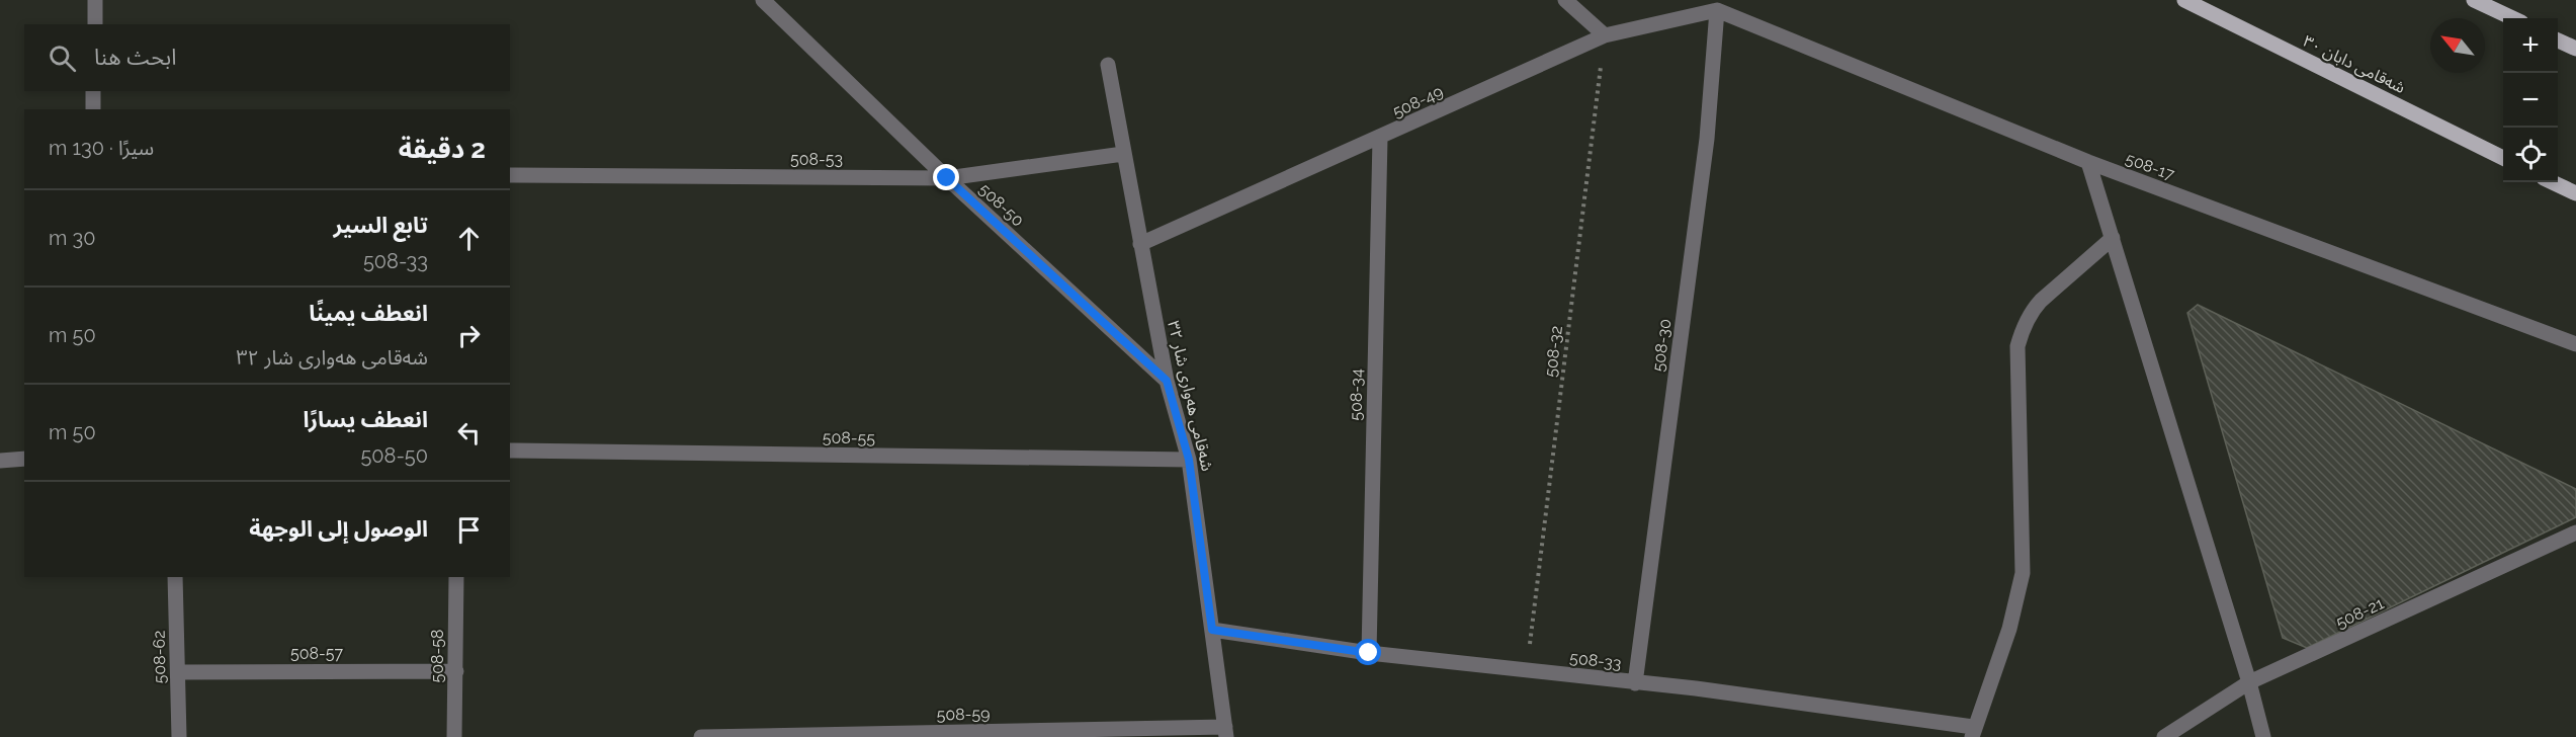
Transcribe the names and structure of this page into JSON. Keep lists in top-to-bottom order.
{
  "streets": {
    "main road": ["شەقامی دابان ٣٠"],
    "street": [
      "508-49",
      "508-53",
      "508-17",
      "508-50",
      "508-30",
      "508-34",
      "شەقامی هەواری شار ٣٢",
      "508-55",
      "508-21",
      "508-57",
      "508-58",
      "508-62",
      "508-33",
      "508-59"
    ],
    "path": ["508-32"]
  },
  "crossings": [
    ["508-49", "508-17"],
    ["508-49", "508-30"],
    ["508-49", "508-32"],
    ["508-49", "508-34"],
    ["508-49", "شەقامی هەواری شار ٣٢"],
    ["508-53", "508-50"],
    ["508-53", "شەقامی هەواری شار ٣٢"],
    ["508-17", "508-30"],
    ["508-50", "شەقامی هەواری شار ٣٢"],
    ["508-30", "508-33"],
    ["508-32", "508-33"],
    ["508-34", "508-33"],
    ["شەقامی هەواری شار ٣٢", "508-55"],
    ["شەقامی هەواری شار ٣٢", "508-33"],
    ["شەقامی هەواری شار ٣٢", "508-59"],
    ["508-57", "508-58"],
    ["508-57", "508-62"]
  ],
  "north": "top left",
  "page": {
    "map_buttons": ["+", "−"],
    "search": "ابحث هنا",
    "heading": ["2 دقيقة", "سيرًا · 130 m"],
    "list": [
      ["تابع السير", "508-33", "30 m"],
      ["انعطف يمينًا", "شەقامی هەواری شار ٣٢", "50 m"],
      ["انعطف يسارًا", "508-50", "50 m"],
      "الوصول إلى الوجهة"
    ]
  }
}
